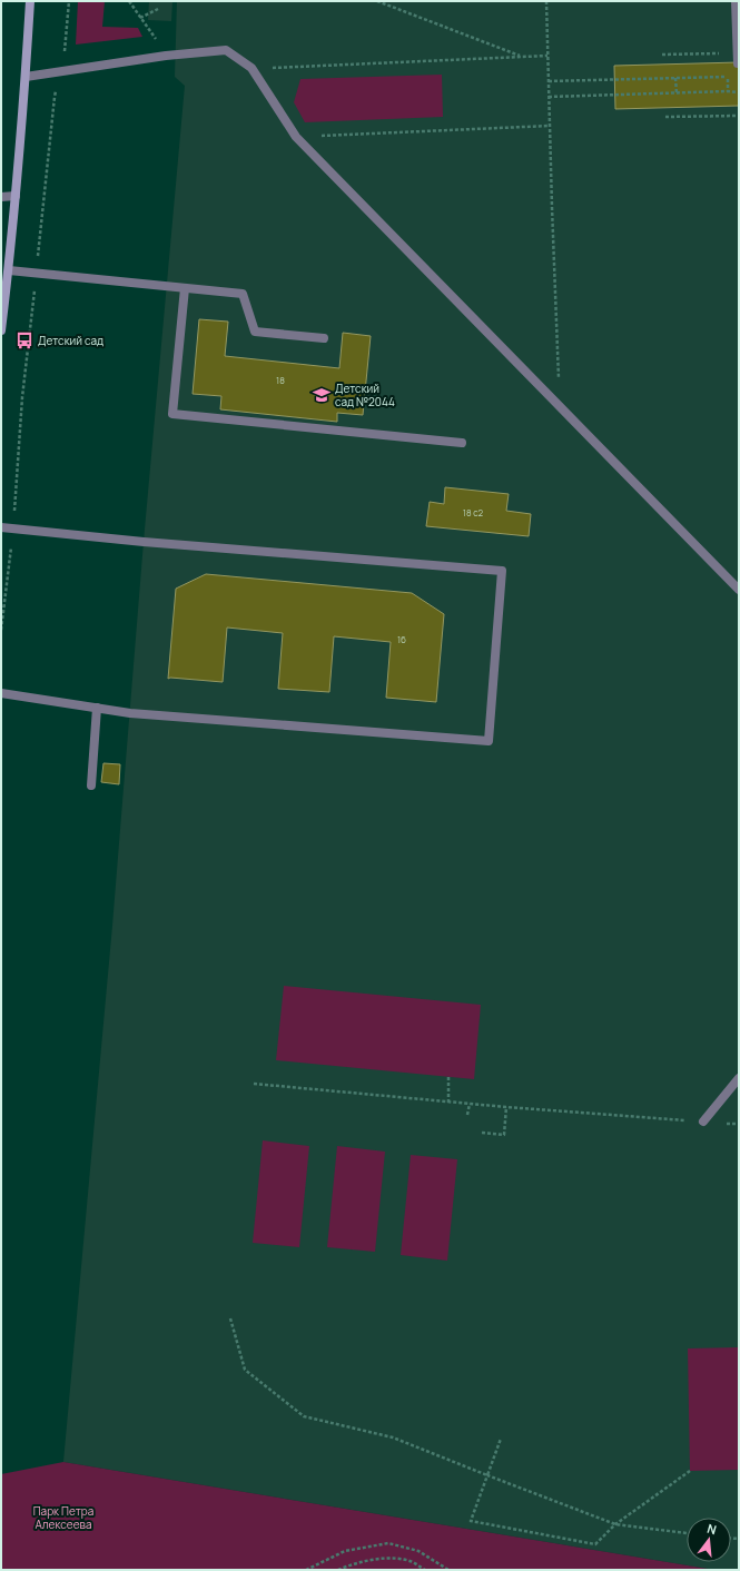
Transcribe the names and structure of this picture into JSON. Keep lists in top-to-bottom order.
{
  "parks": ["Парк Петра Алексеева"],
  "places": {
    "bus stop": ["Детский сад"],
    "school or university": ["Детский сад №2044"]
  },
  "house_numbers": ["18", "18 с2", "16"],
  "north": "top"
}
